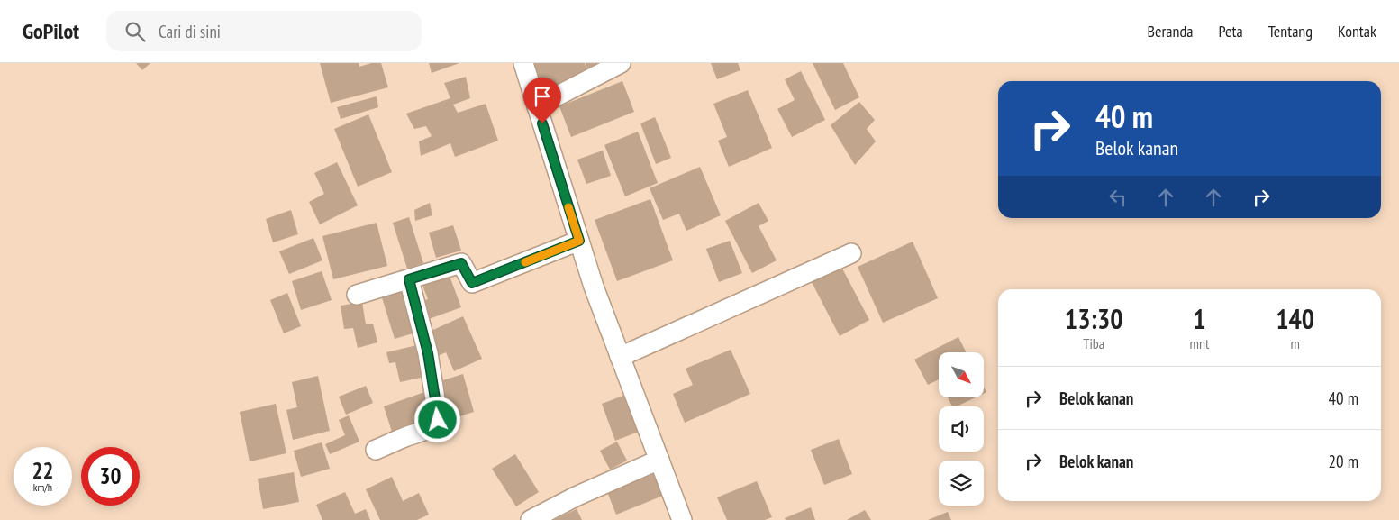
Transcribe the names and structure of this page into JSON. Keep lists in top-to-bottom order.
{
  "north": "bottom right",
  "page": {
    "header": "GoPilot",
    "search": "Cari di sini",
    "nav": [
      "Beranda",
      "Peta",
      "Tentang",
      "Kontak"
    ],
    "turn": ["40 m", "Belok kanan"],
    "eta": [
      "13:30",
      "Tiba",
      "1",
      "mnt",
      "140",
      "m"
    ],
    "list": [
      {
        "name": "Belok kanan",
        "value": "40 m"
      },
      {
        "name": "Belok kanan",
        "value": "20 m"
      }
    ],
    "speed": "22 km/h",
    "limit": "30"
  }
}
